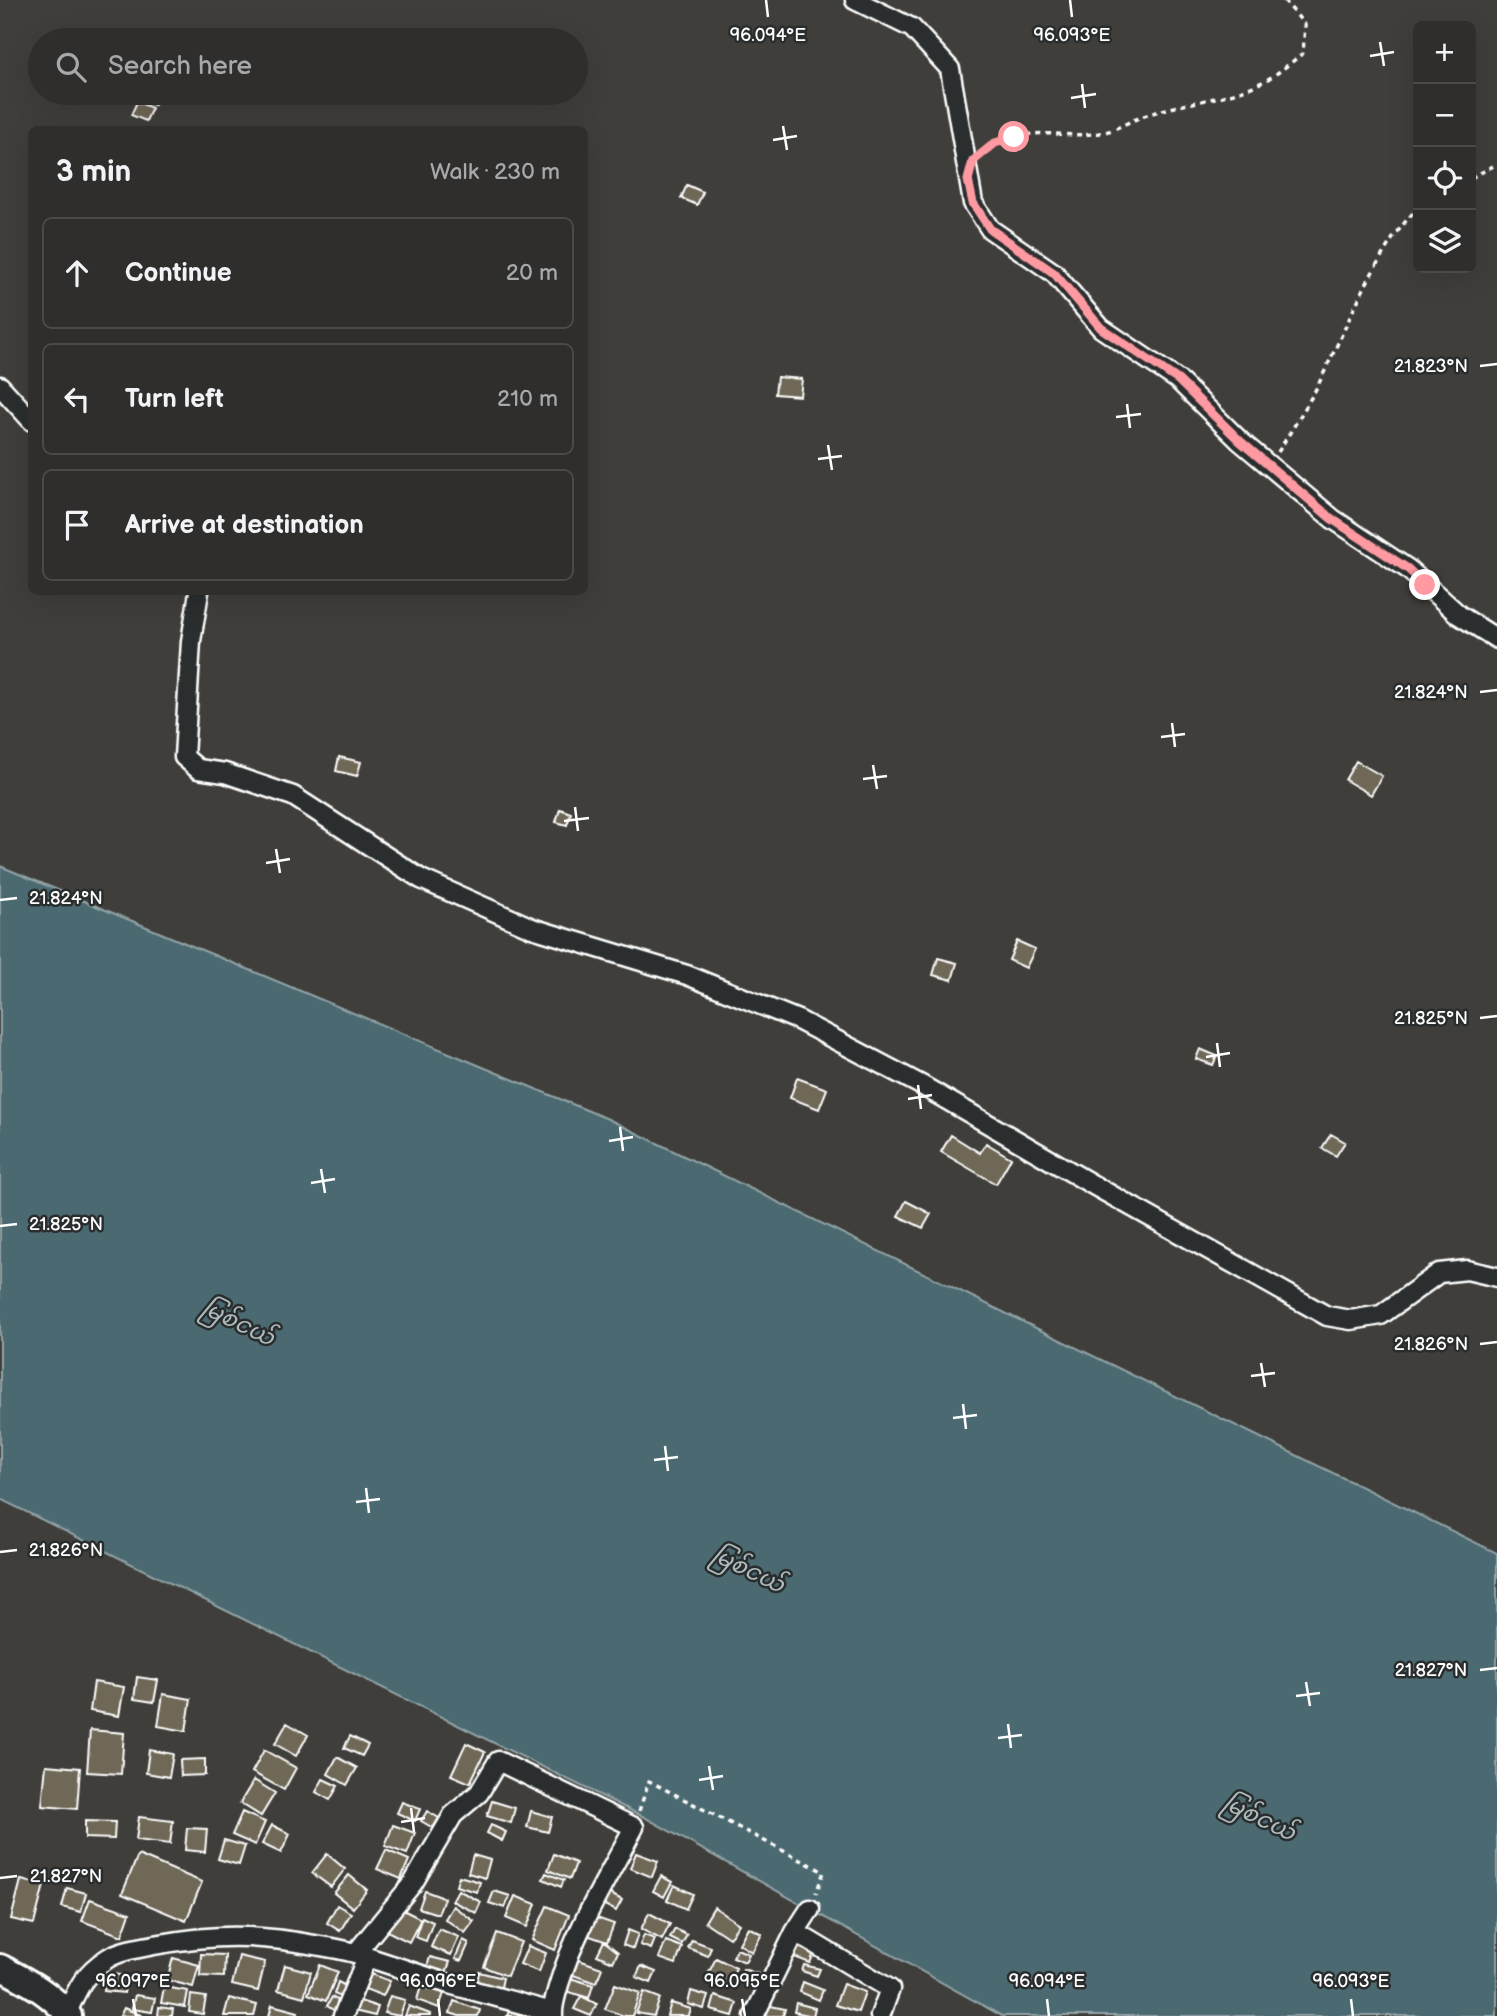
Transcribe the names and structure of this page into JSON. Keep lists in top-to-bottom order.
{
  "water": ["မြစ်ငယ်"],
  "page": {
    "map_buttons": ["+", "−"],
    "search": "Search here",
    "heading": ["3 min", "Walk · 230 m"],
    "list": [
      ["Continue", "20 m"],
      ["Turn left", "210 m"],
      "Arrive at destination"
    ]
  },
  "coordinates": [
    "96.094°E",
    "96.093°E",
    "21.823°N",
    "21.824°N",
    "21.825°N",
    "21.826°N",
    "21.827°N",
    "96.097°E",
    "96.096°E",
    "96.095°E"
  ]
}
